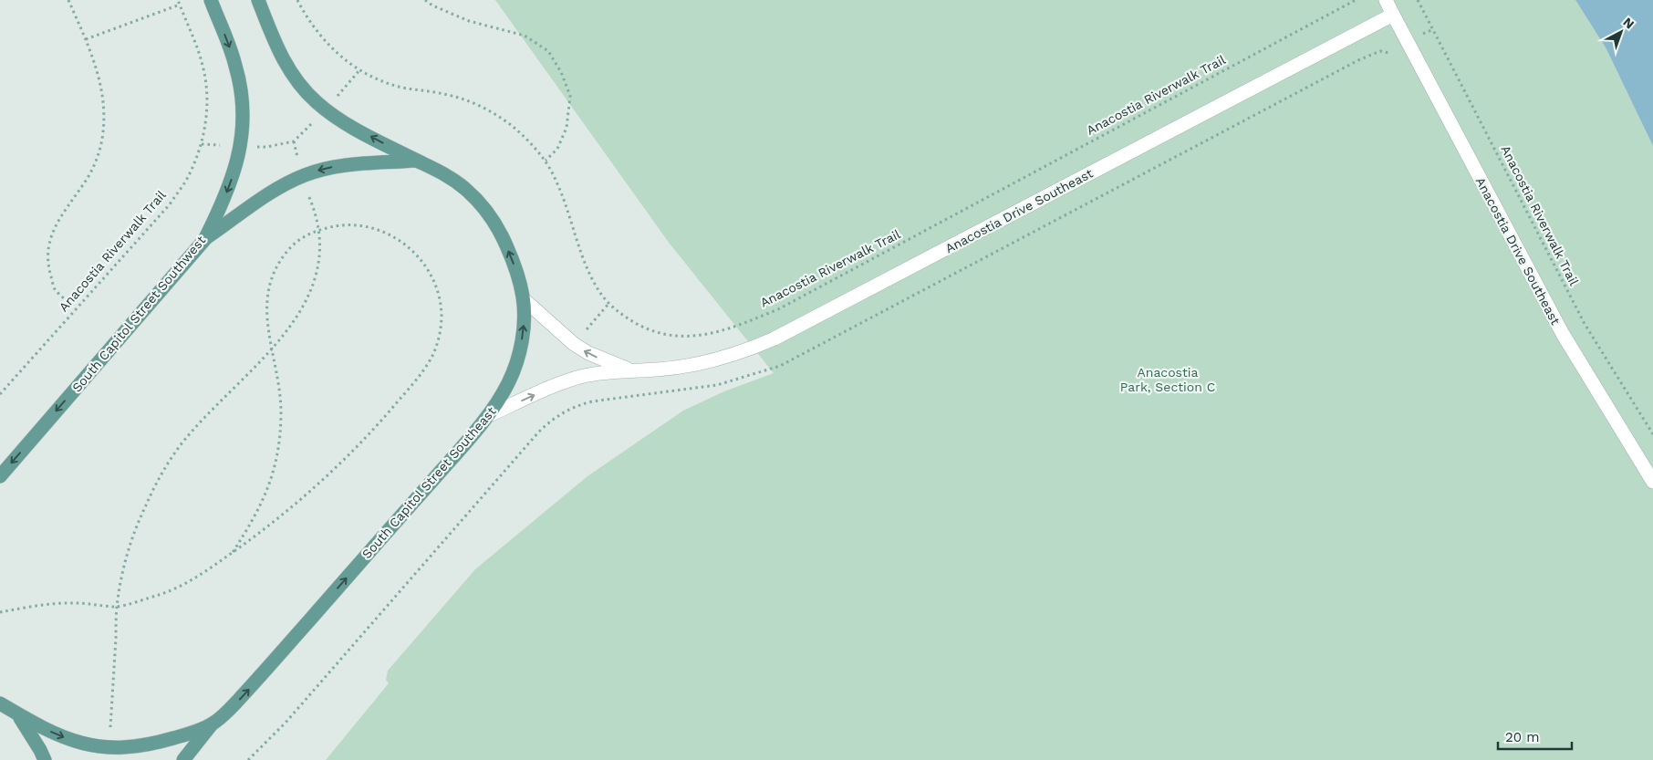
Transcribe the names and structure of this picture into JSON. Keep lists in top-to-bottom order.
{
  "streets": {
    "main road": ["South Capitol Street Southwest", "South Capitol Street Southeast"],
    "street": ["Anacostia Drive Southeast"],
    "path": ["Anacostia Riverwalk Trail"]
  },
  "crossings": [
    ["Anacostia Drive Southeast", "South Capitol Street Southeast"]
  ],
  "one_way": ["South Capitol Street Southwest"],
  "parks": ["Anacostia Park, Section C"],
  "scale_bar": "20 m",
  "north": "top right"
}
